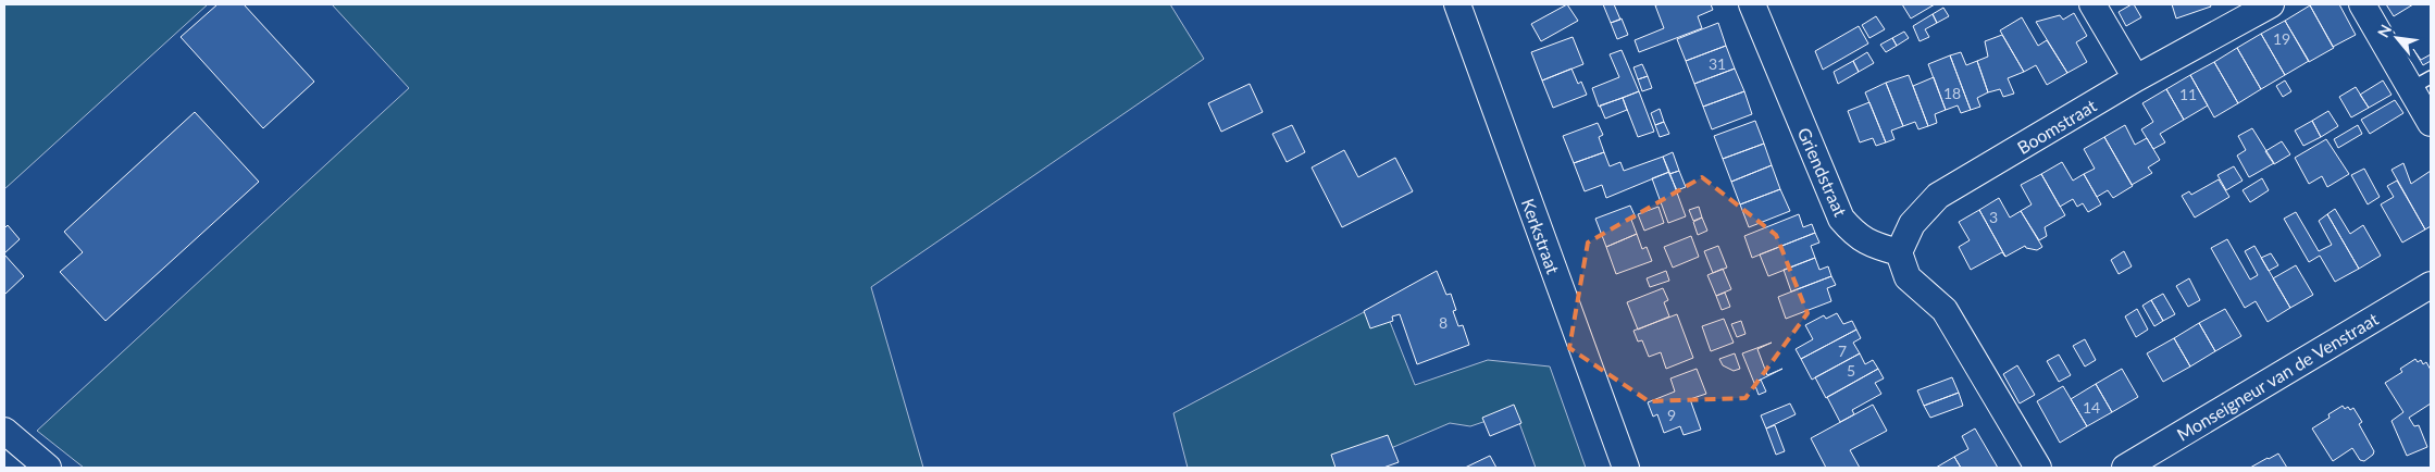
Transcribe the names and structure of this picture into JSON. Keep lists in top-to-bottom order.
{
  "streets": {
    "street": [
      "Boomstraat",
      "Griendstraat",
      "Kerkstraat",
      "Monseigneur van de Venstraat"
    ]
  },
  "crossings": [
    ["Boomstraat", "Griendstraat"]
  ],
  "house_numbers": [
    "19",
    "31",
    "18",
    "11",
    "3",
    "8",
    "7",
    "5",
    "14",
    "9"
  ],
  "north": "top left"
}
